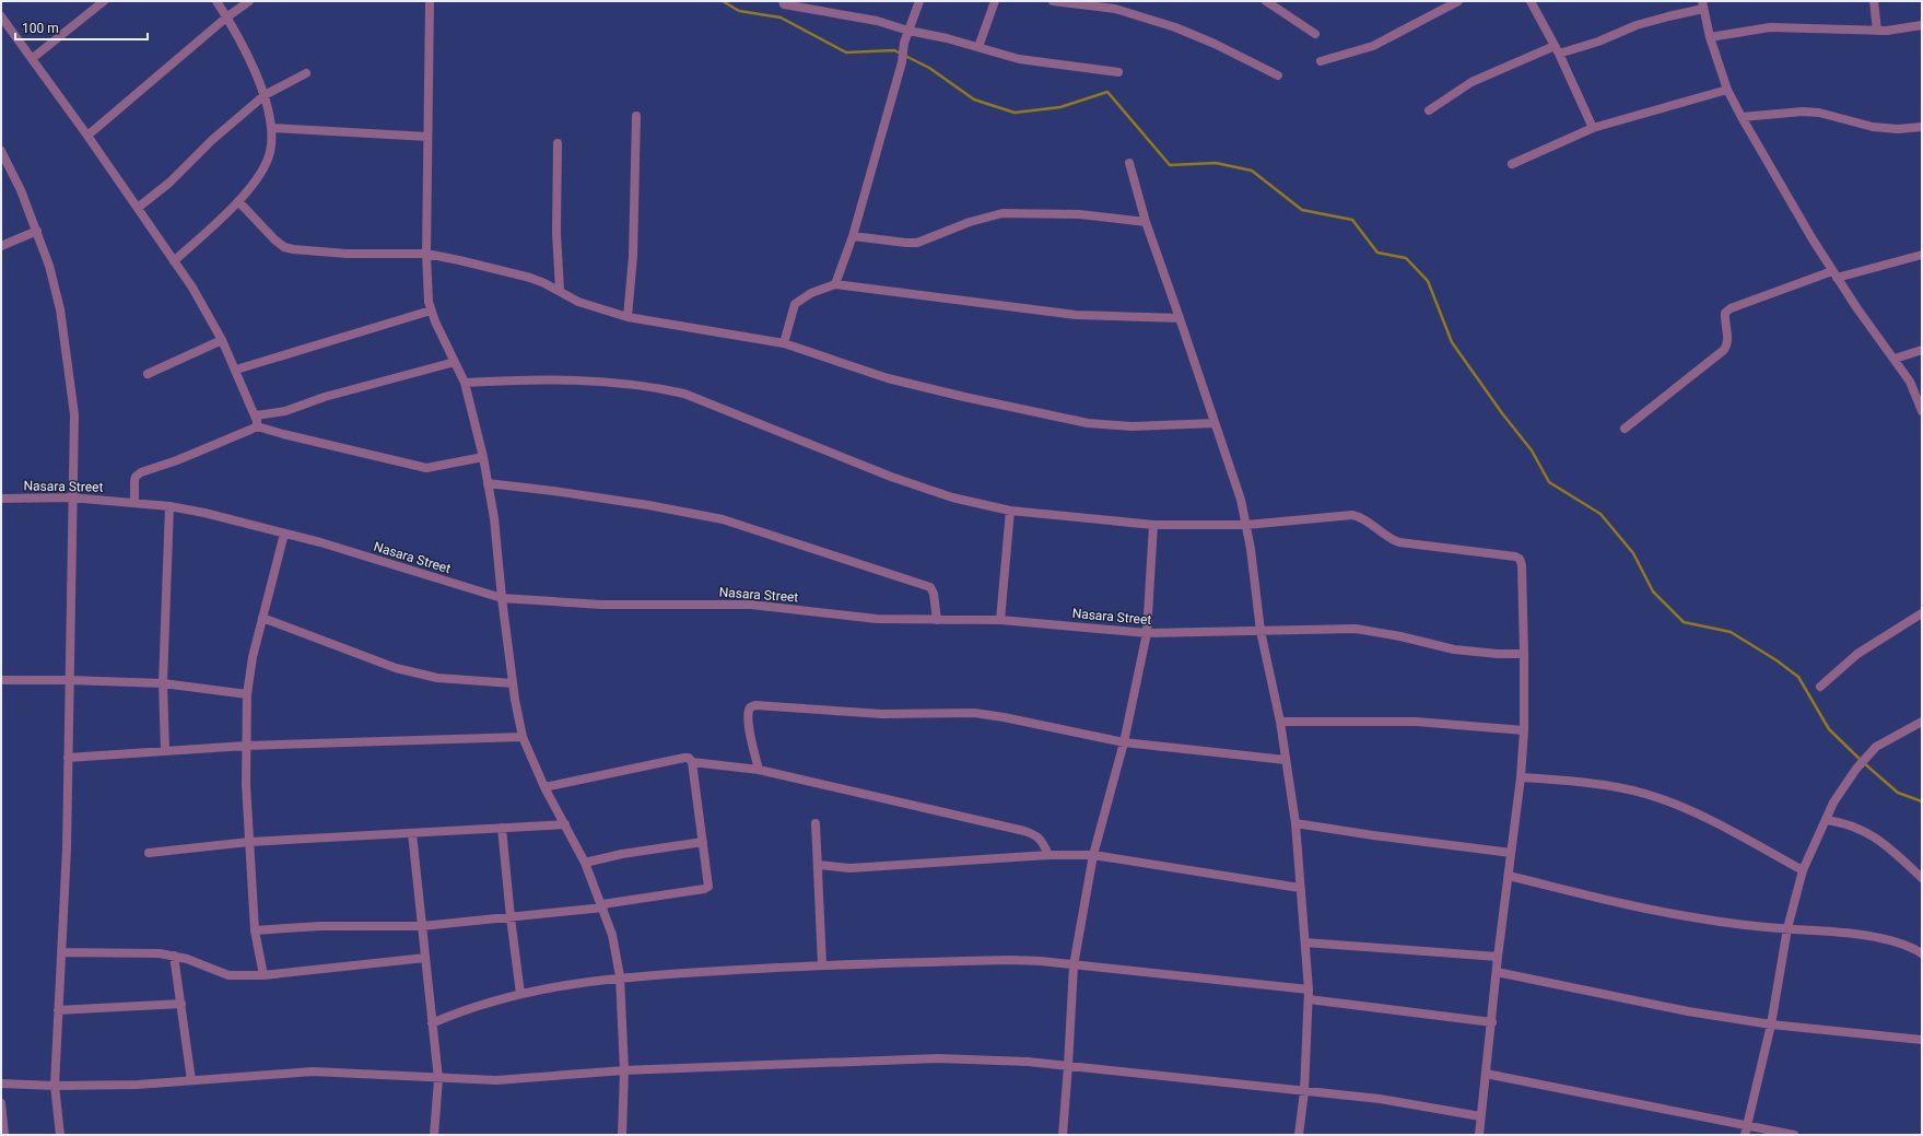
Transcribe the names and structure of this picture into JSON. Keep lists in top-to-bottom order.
{
  "streets": {
    "street": ["Nasara Street"]
  },
  "scale_bar": "100 m"
}
